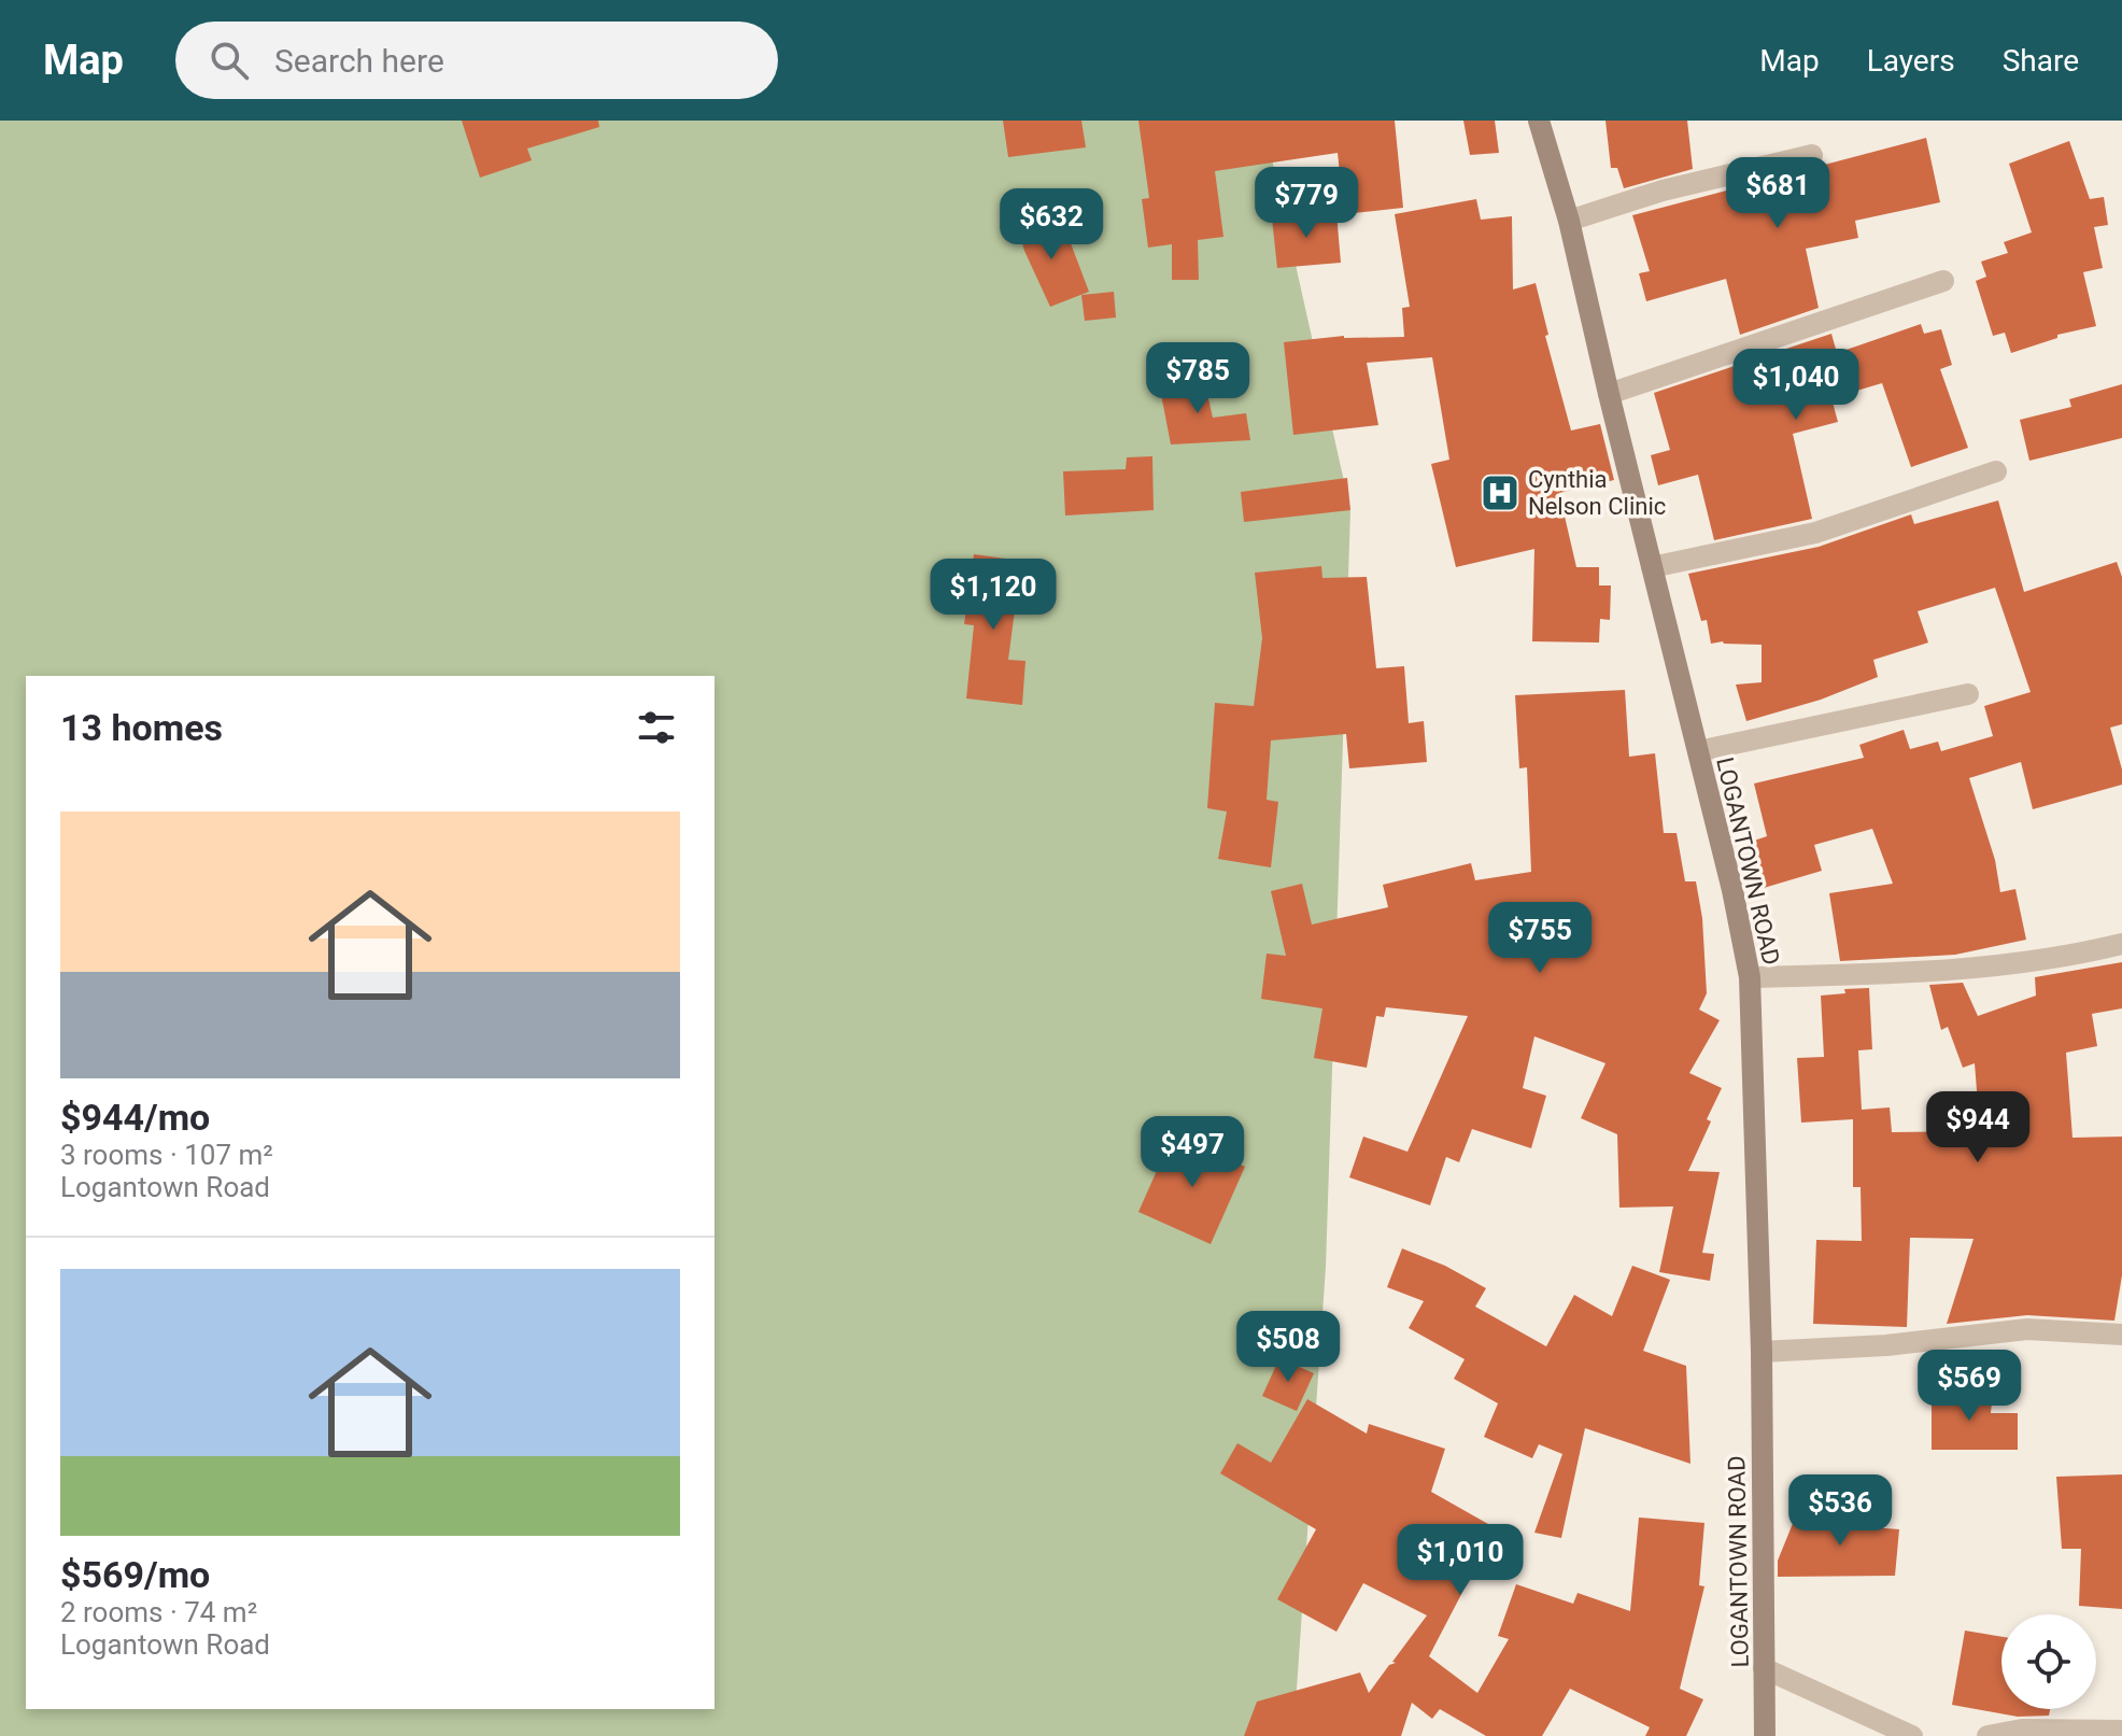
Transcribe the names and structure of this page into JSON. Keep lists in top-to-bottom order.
{
  "streets": {
    "street": ["LOGANTOWN ROAD"]
  },
  "places": {
    "hospital": ["Cynthia Nelson Clinic"]
  },
  "page": {
    "header": "Map",
    "search": "Search here",
    "nav": ["Map", "Layers", "Share"],
    "price": [
      "$681",
      "$779",
      "$632",
      "$785",
      "$1,040",
      "$1,120",
      "$755",
      "$944",
      "$497",
      "$508",
      "$569",
      "$536",
      "$1,010"
    ],
    "heading": "13 homes",
    "list": [
      {
        "name": "$944/mo",
        "note": "3 rooms · 107 m² · Logantown Road"
      },
      {
        "name": "$569/mo",
        "note": "2 rooms · 74 m² · Logantown Road"
      }
    ]
  }
}
